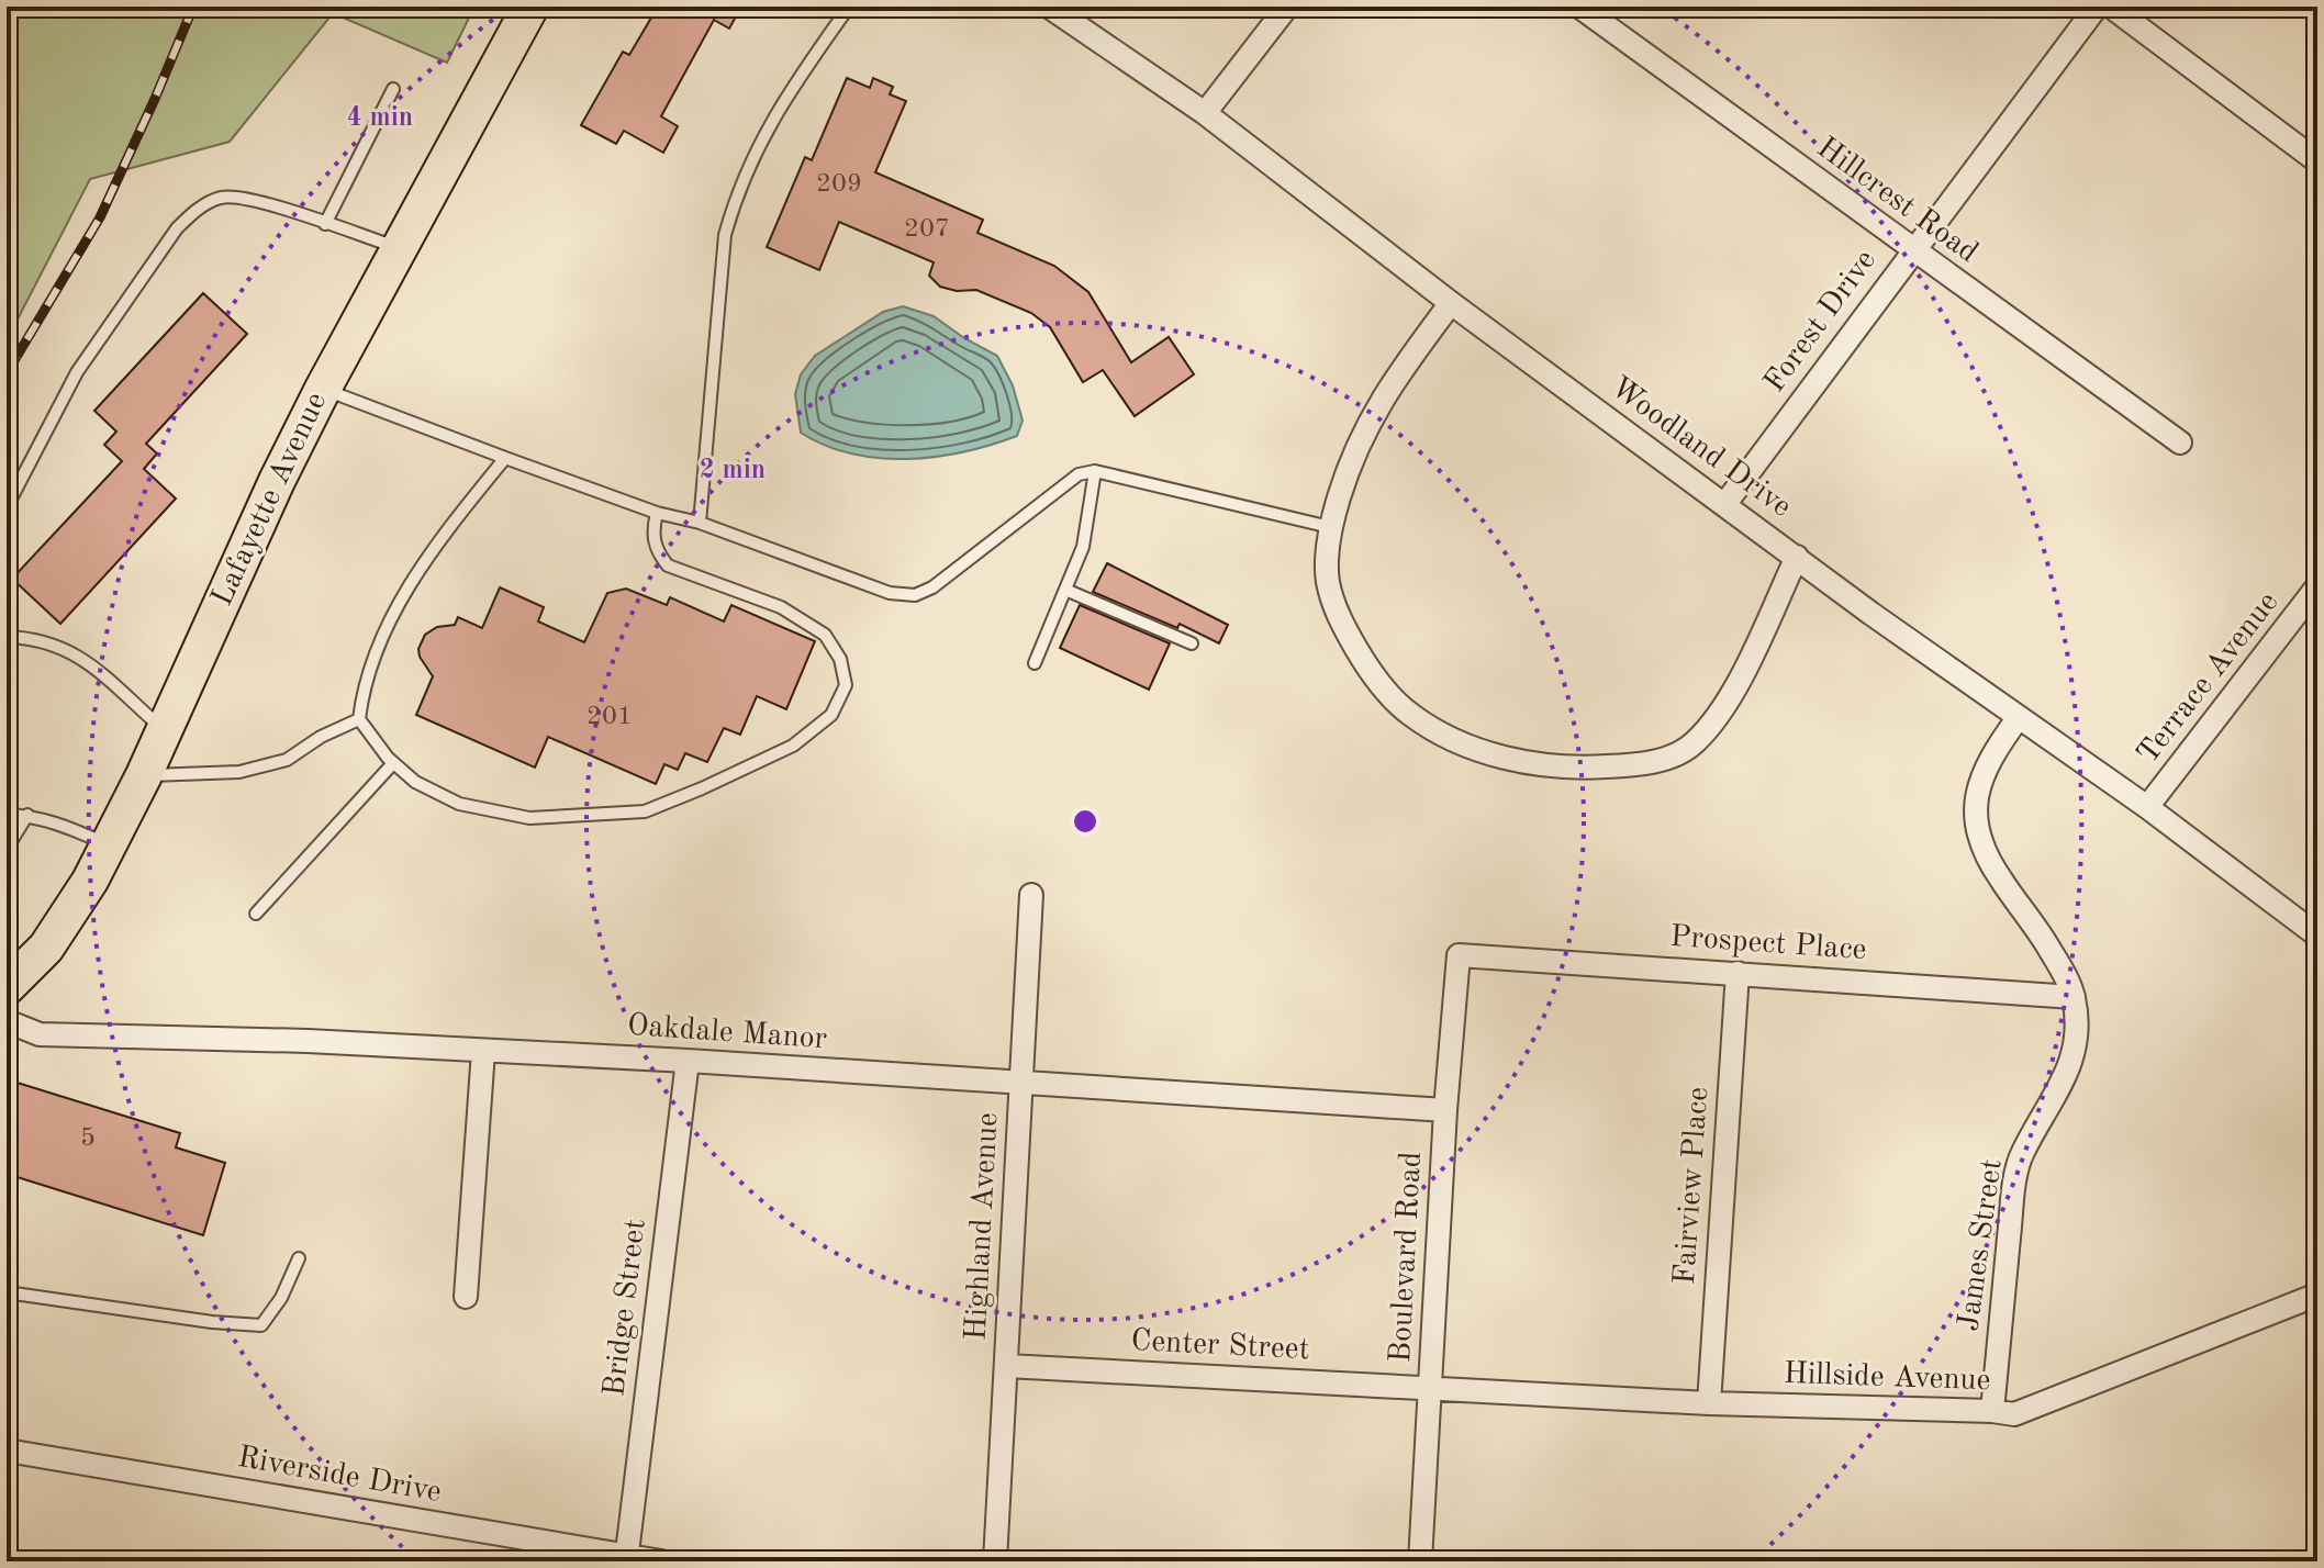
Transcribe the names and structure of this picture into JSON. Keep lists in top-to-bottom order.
{
  "streets": {
    "main road": ["Lafayette Avenue"],
    "street": [
      "Hillcrest Road",
      "Forest Drive",
      "Woodland Drive",
      "Terrace Avenue",
      "Prospect Place",
      "Oakdale Manor",
      "Fairview Place",
      "Highland Avenue",
      "James Street",
      "Boulevard Road",
      "Bridge Street",
      "Center Street",
      "Hillside Avenue",
      "Riverside Drive"
    ]
  },
  "crossings": [
    ["Hillcrest Road", "Forest Drive"],
    ["Forest Drive", "Woodland Drive"],
    ["Woodland Drive", "Terrace Avenue"],
    ["Woodland Drive", "James Street"],
    ["Prospect Place", "Fairview Place"],
    ["Prospect Place", "James Street"],
    ["Prospect Place", "Boulevard Road"],
    ["Oakdale Manor", "Highland Avenue"],
    ["Oakdale Manor", "Boulevard Road"],
    ["Oakdale Manor", "Bridge Street"],
    ["Fairview Place", "Hillside Avenue"],
    ["Highland Avenue", "Center Street"],
    ["James Street", "Hillside Avenue"],
    ["Boulevard Road", "Center Street"],
    ["Boulevard Road", "Hillside Avenue"],
    ["Bridge Street", "Riverside Drive"],
    ["Center Street", "Hillside Avenue"]
  ],
  "house_numbers": [
    "209",
    "207",
    "201",
    "5"
  ],
  "rings": ["4 min", "2 min"]
}
